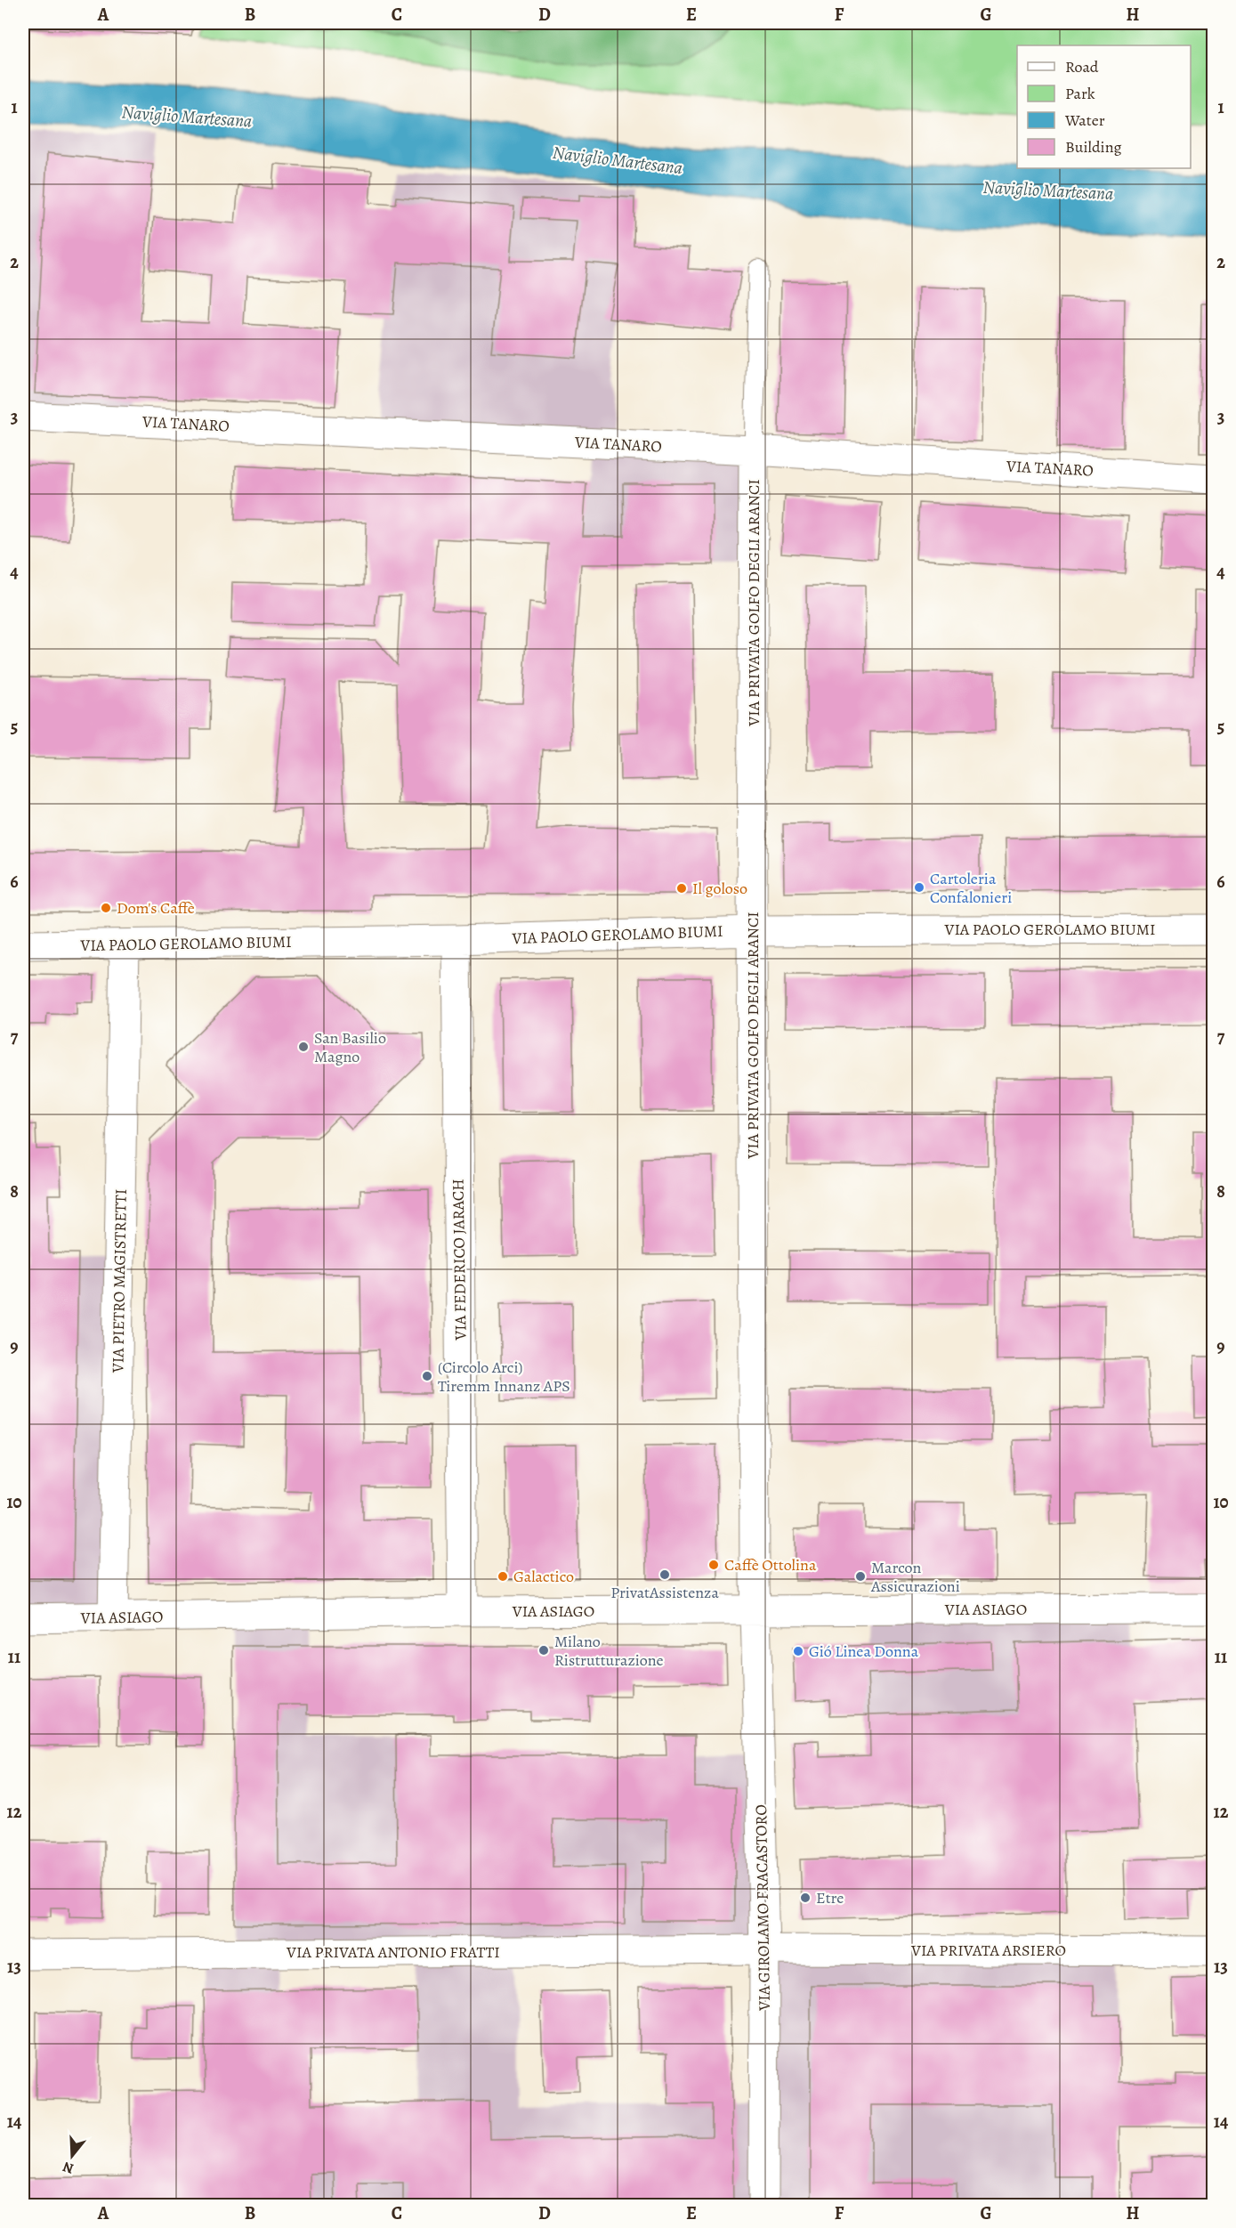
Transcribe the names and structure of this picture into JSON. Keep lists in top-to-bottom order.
{
  "streets": {
    "street": [
      "VIA TANARO",
      "VIA PRIVATA GOLFO DEGLI ARANCI",
      "VIA PAOLO GEROLAMO BIUMI",
      "VIA FEDERICO JARACH",
      "VIA PIETRO MAGISTRETTI",
      "VIA ASIAGO",
      "VIA GIROLAMO FRACASTORO",
      "VIA PRIVATA ARSIERO",
      "VIA PRIVATA ANTONIO FRATTI"
    ]
  },
  "crossings": [
    ["VIA TANARO", "VIA PRIVATA GOLFO DEGLI ARANCI"],
    ["VIA PRIVATA GOLFO DEGLI ARANCI", "VIA PAOLO GEROLAMO BIUMI"],
    ["VIA PRIVATA GOLFO DEGLI ARANCI", "VIA ASIAGO"],
    ["VIA PRIVATA GOLFO DEGLI ARANCI", "VIA GIROLAMO FRACASTORO"],
    ["VIA PAOLO GEROLAMO BIUMI", "VIA FEDERICO JARACH"],
    ["VIA PAOLO GEROLAMO BIUMI", "VIA PIETRO MAGISTRETTI"],
    ["VIA FEDERICO JARACH", "VIA ASIAGO"],
    ["VIA PIETRO MAGISTRETTI", "VIA ASIAGO"],
    ["VIA ASIAGO", "VIA GIROLAMO FRACASTORO"],
    ["VIA GIROLAMO FRACASTORO", "VIA PRIVATA ARSIERO"],
    ["VIA GIROLAMO FRACASTORO", "VIA PRIVATA ANTONIO FRATTI"],
    ["VIA PRIVATA ARSIERO", "VIA PRIVATA ANTONIO FRATTI"]
  ],
  "water": ["Naviglio Martesana"],
  "places": [
    "Cartoleria Confalonieri",
    "Il goloso",
    "Dom's Caffè",
    "San Basilio Magno",
    "(Circolo Arci) Tiremm Innanz APS",
    "Caffè Ottolina",
    "PrivatAssistenza",
    "Galactico",
    "Marcon Assicurazioni",
    "Milano Ristrutturazione",
    "Gió Linea Donna",
    "Etre"
  ],
  "legend": [
    "Road",
    "Park",
    "Water",
    "Building"
  ],
  "north": "bottom",
  "grid": {
    "columns": [
      "A",
      "B",
      "C",
      "D",
      "E",
      "F",
      "G",
      "H"
    ],
    "rows": [
      "1",
      "2",
      "3",
      "4",
      "5",
      "6",
      "7",
      "8",
      "9",
      "10",
      "11",
      "12",
      "13",
      "14"
    ]
  }
}
